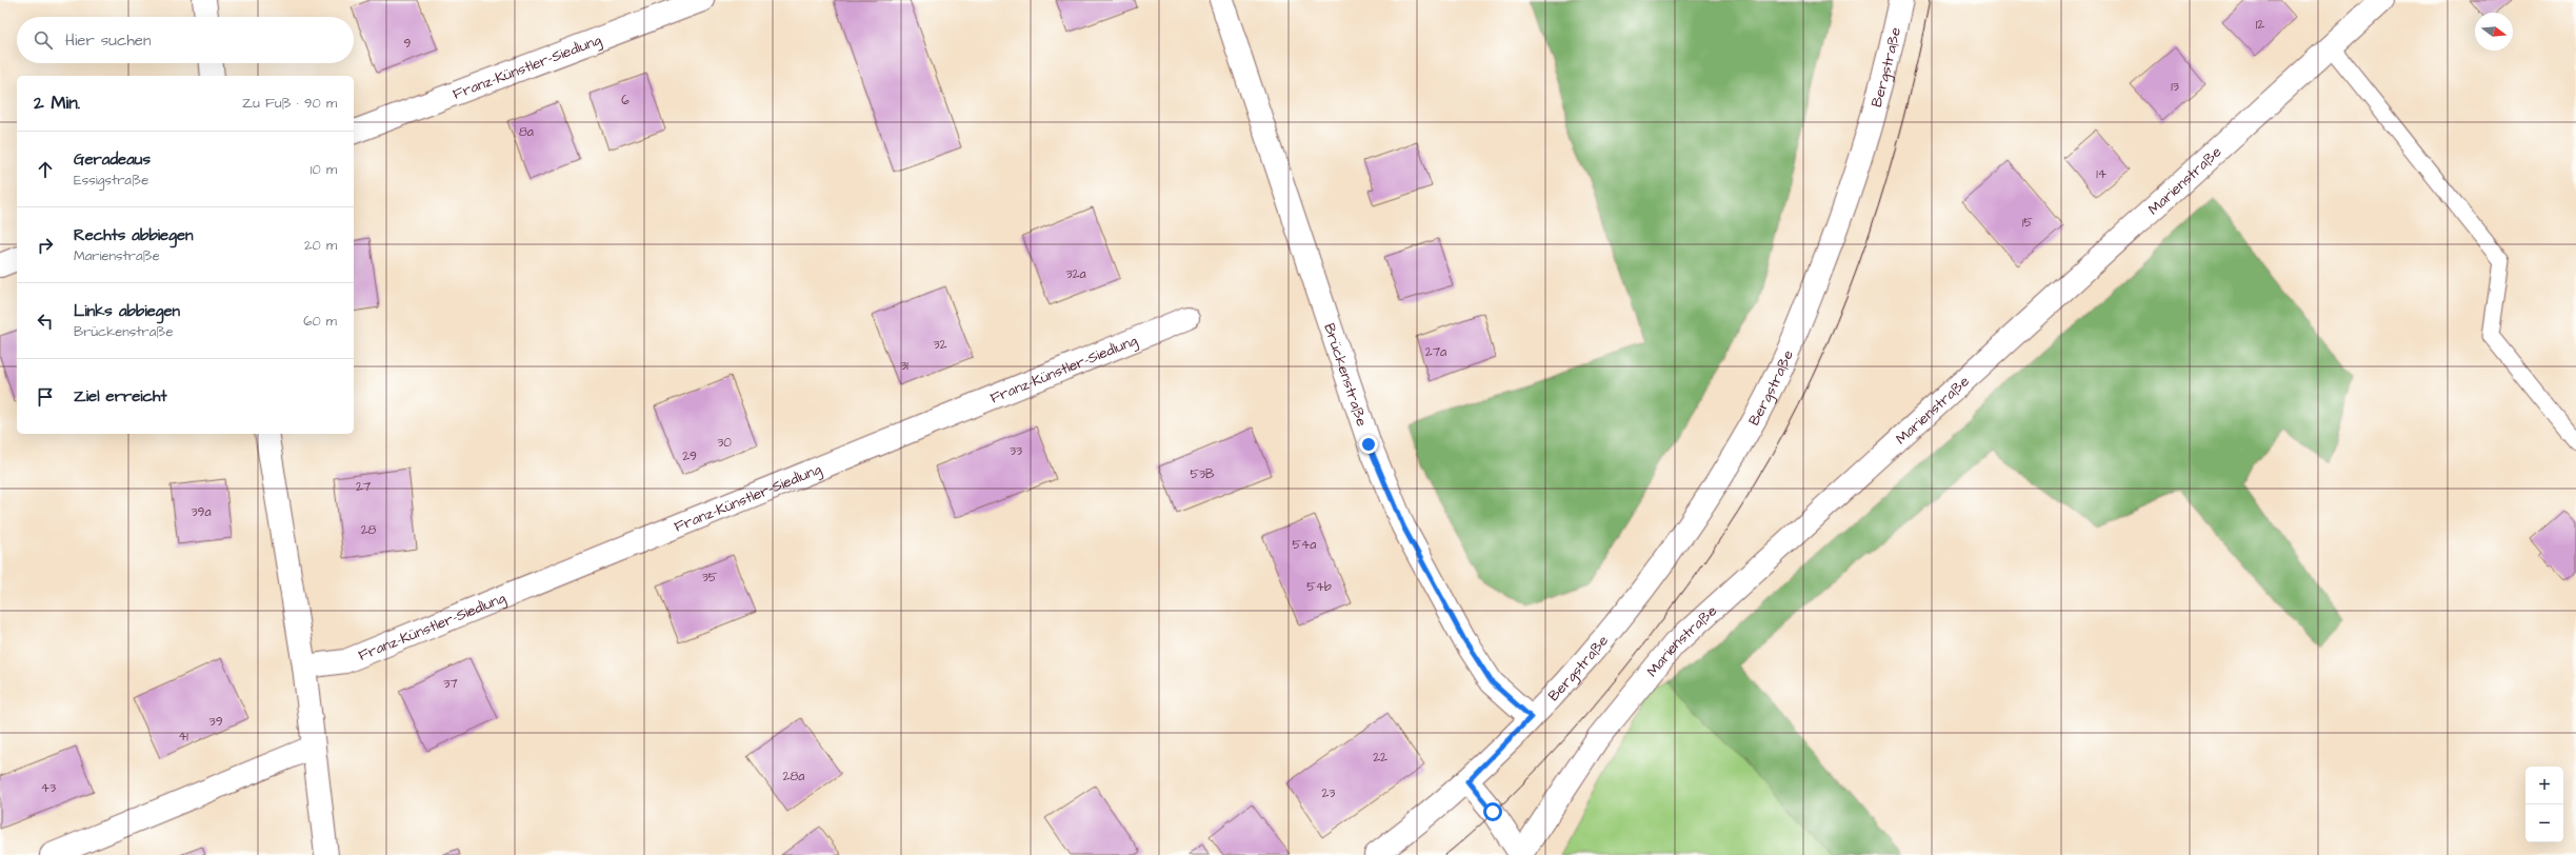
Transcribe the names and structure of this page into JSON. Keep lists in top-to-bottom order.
{
  "streets": {
    "street": [
      "Franz-Künstler-Siedlung",
      "Bergstraße",
      "Marienstraße",
      "Brückenstraße"
    ]
  },
  "crossings": [
    ["Bergstraße", "Brückenstraße"]
  ],
  "house_numbers": [
    "12",
    "9",
    "13",
    "6",
    "8a",
    "14",
    "15",
    "32a",
    "32",
    "27a",
    "31",
    "30",
    "33",
    "29",
    "53B",
    "27",
    "39a",
    "28",
    "54a",
    "35",
    "54b",
    "37",
    "39",
    "41",
    "22",
    "28a",
    "43",
    "23"
  ],
  "north": "right",
  "page": {
    "search": "Hier suchen",
    "heading": ["2 Min.", "Zu Fuß · 90 m"],
    "list": [
      ["Geradeaus", "Essigstraße", "10 m"],
      ["Rechts abbiegen", "Marienstraße", "20 m"],
      ["Links abbiegen", "Brückenstraße", "60 m"],
      "Ziel erreicht"
    ],
    "map_buttons": ["+", "−"]
  }
}
